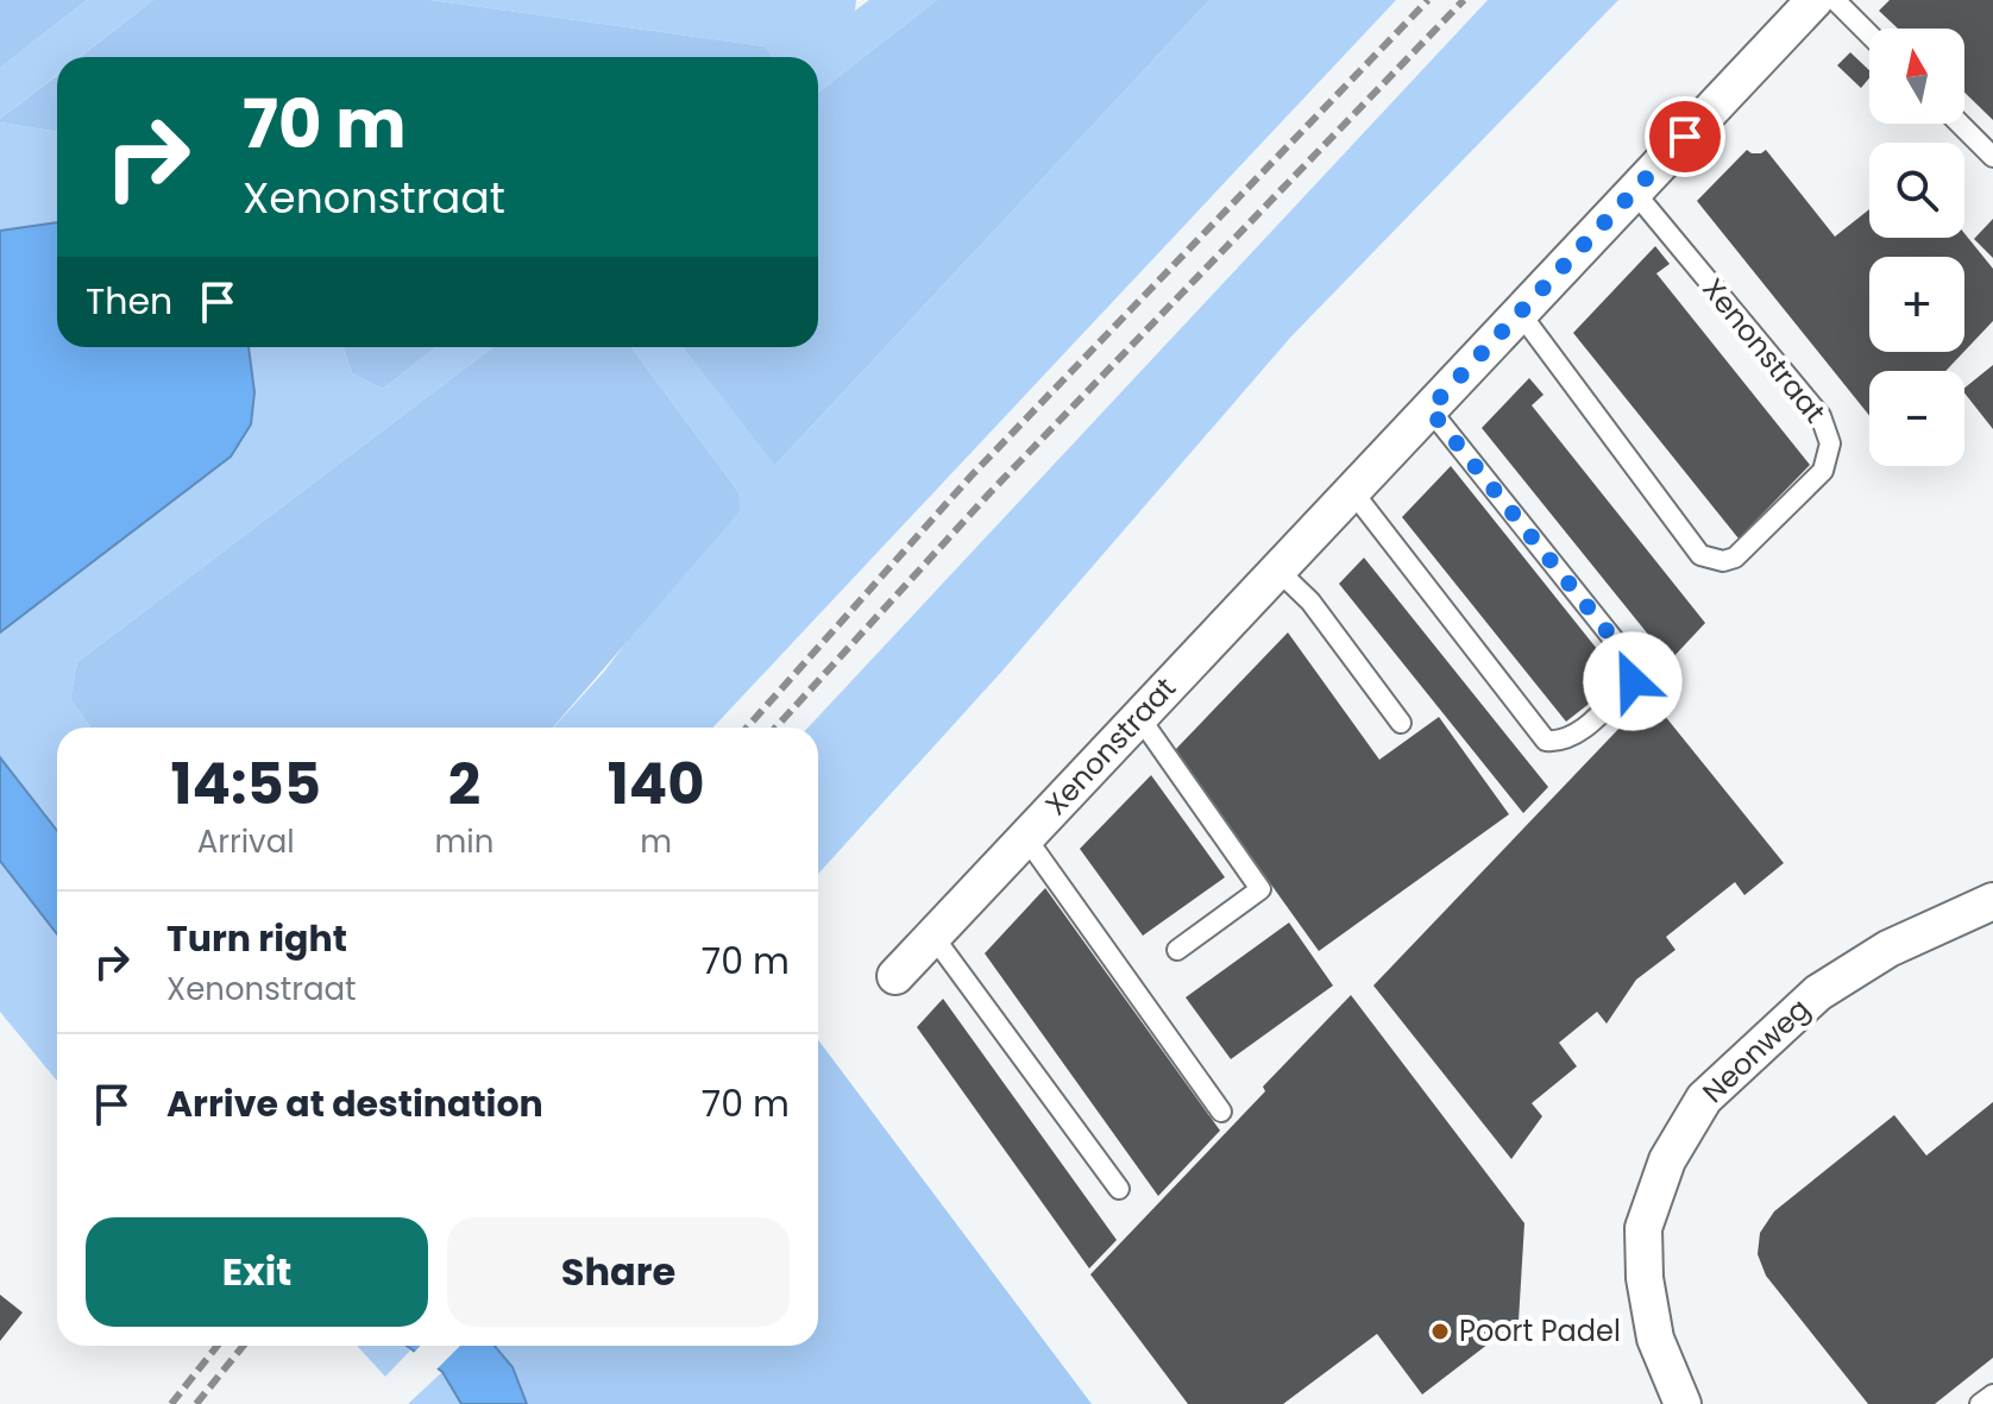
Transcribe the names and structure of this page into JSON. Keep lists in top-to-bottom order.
{
  "streets": {
    "street": ["Xenonstraat", "Neonweg"]
  },
  "places": ["Poort Padel"],
  "north": "top",
  "page": {
    "map_buttons": ["+", "−"],
    "turn": ["70 m", "Xenonstraat"],
    "then": "Then",
    "eta": [
      "14:55",
      "Arrival",
      "2",
      "min",
      "140",
      "m"
    ],
    "list": [
      {
        "name": "Turn right",
        "note": "Xenonstraat",
        "value": "70 m"
      },
      {
        "name": "Arrive at destination",
        "value": "70 m"
      }
    ],
    "buttons": ["Exit", "Share"]
  }
}
